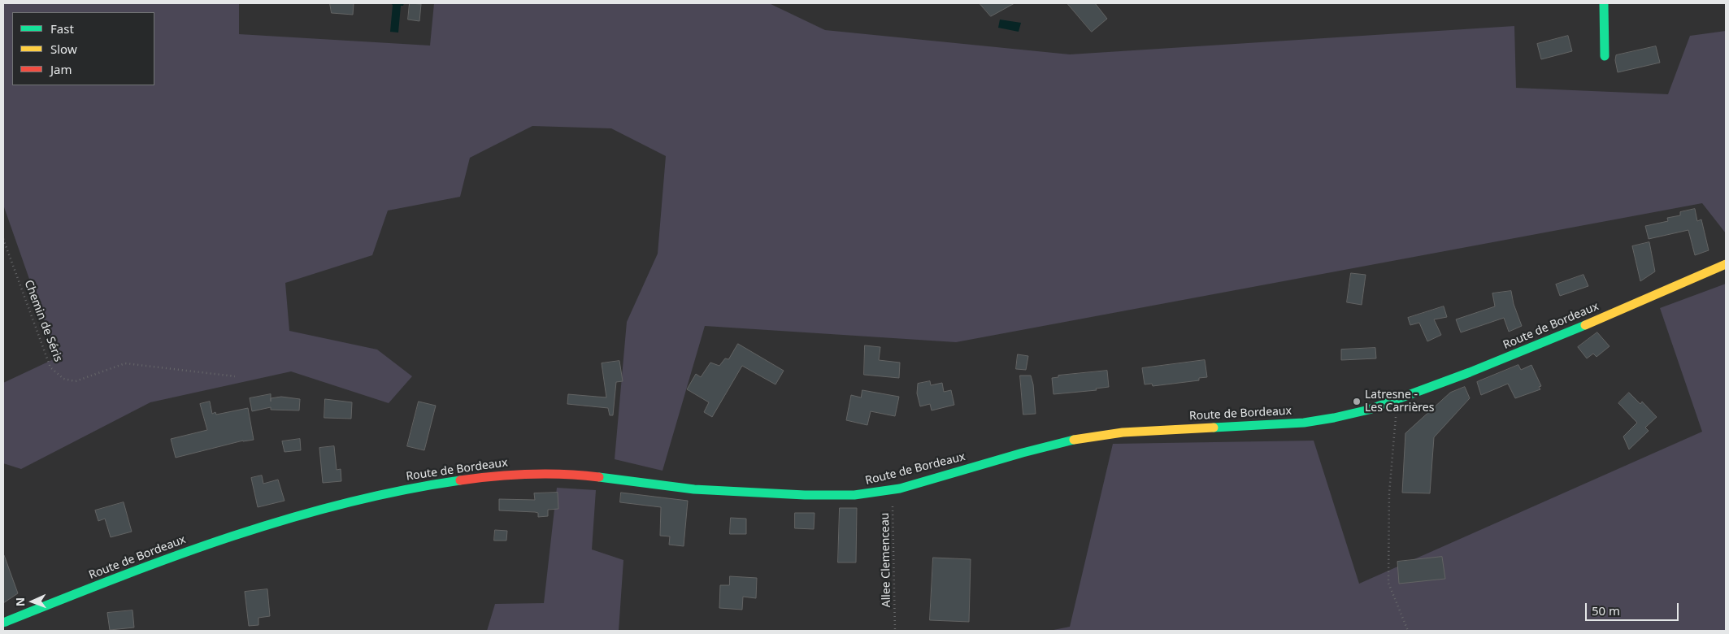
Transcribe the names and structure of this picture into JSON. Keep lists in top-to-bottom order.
{
  "streets": {
    "street": ["Route de Bordeaux"],
    "path": ["Chemin de Séris", "Allee Clemenceau"]
  },
  "crossings": [
    ["Route de Bordeaux", "Allee Clemenceau"]
  ],
  "places": ["Latresne - Les Carrières"],
  "legend": ["Fast", "Slow", "Jam"],
  "scale_bar": "50 m",
  "north": "left"
}
